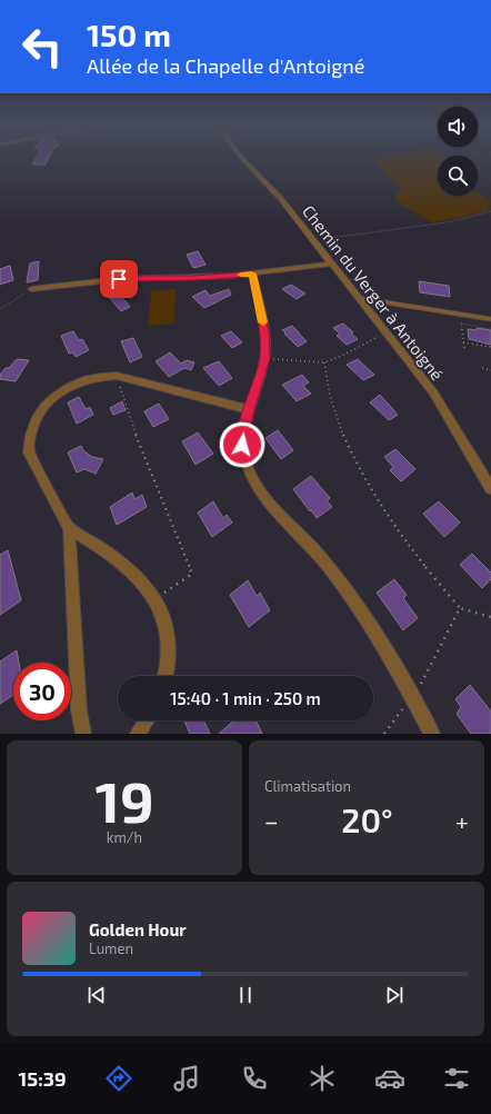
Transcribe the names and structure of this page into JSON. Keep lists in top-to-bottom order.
{
  "streets": {
    "street": ["Chemin du Verger à Antoigné"]
  },
  "page": {
    "turn": ["150 m", "Allée de la Chapelle d'Antoigné"],
    "limit": "30",
    "trip": "15:40 · 1 min · 250 m",
    "tile": [
      ["19", "km/h"],
      "Climatisation"
    ],
    "heat": ["−", "20°", "+"],
    "song": ["Golden Hour", "Lumen"],
    "tabs": "15:39"
  }
}
